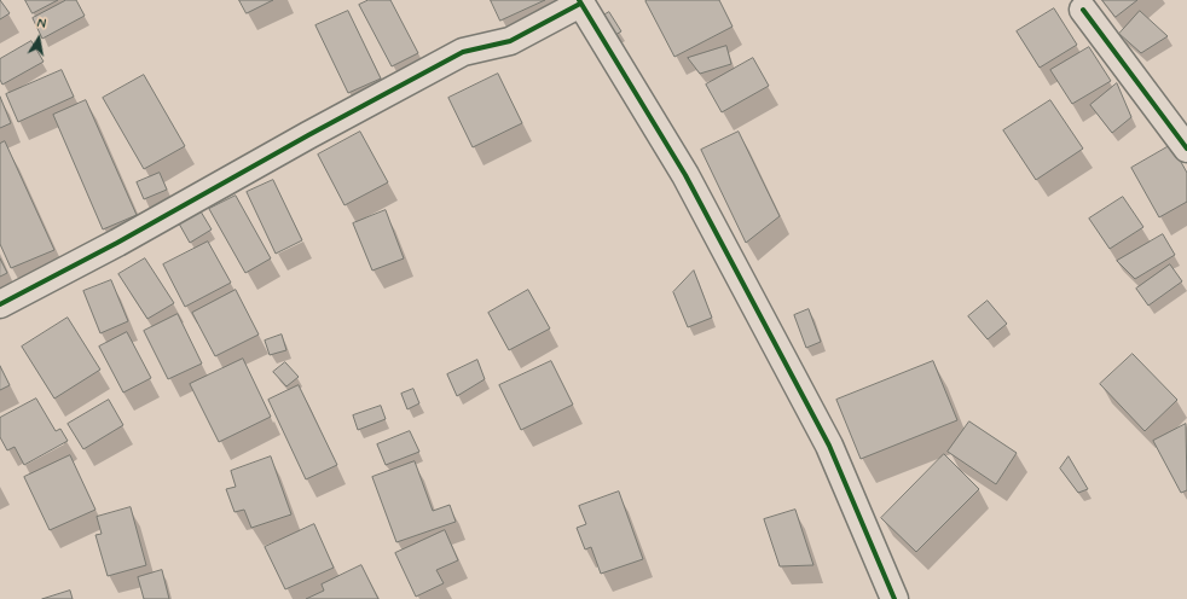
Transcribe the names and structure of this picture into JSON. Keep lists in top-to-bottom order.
{
  "north": "top"
}
